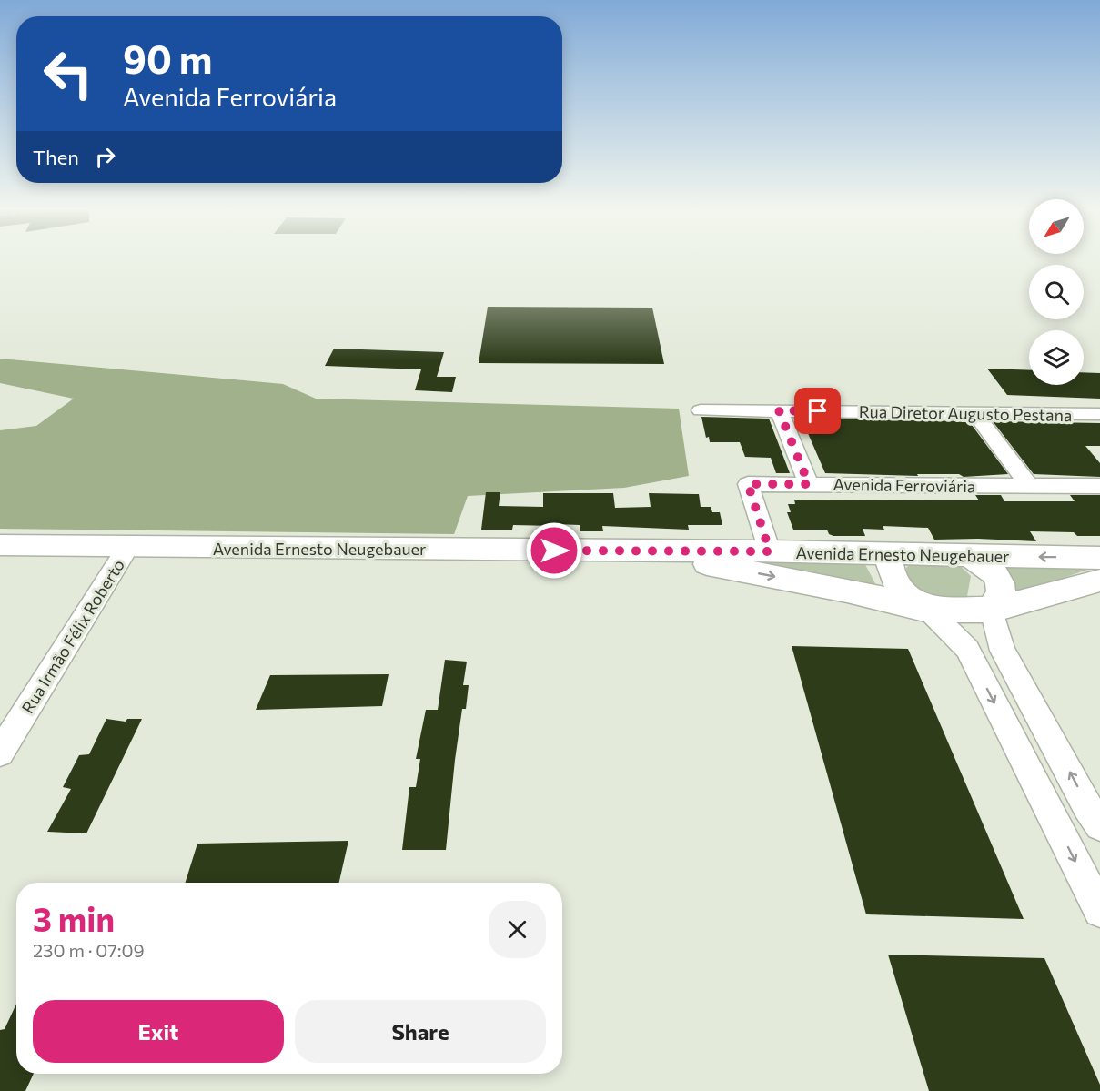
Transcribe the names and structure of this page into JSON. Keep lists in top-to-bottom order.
{
  "streets": {
    "main road": ["Avenida Ernesto Neugebauer"],
    "street": ["Rua Diretor Augusto Pestana", "Avenida Ferroviária", "Rua Irmão Félix Roberto"]
  },
  "crossings": [
    ["Avenida Ferroviária", "Avenida Ernesto Neugebauer"],
    ["Avenida Ernesto Neugebauer", "Rua Irmão Félix Roberto"]
  ],
  "north": "bottom left",
  "page": {
    "turn": ["90 m", "Avenida Ferroviária"],
    "then": "Then",
    "heading": ["3 min", "230 m · 07:09"],
    "buttons": ["Exit", "Share"]
  }
}
